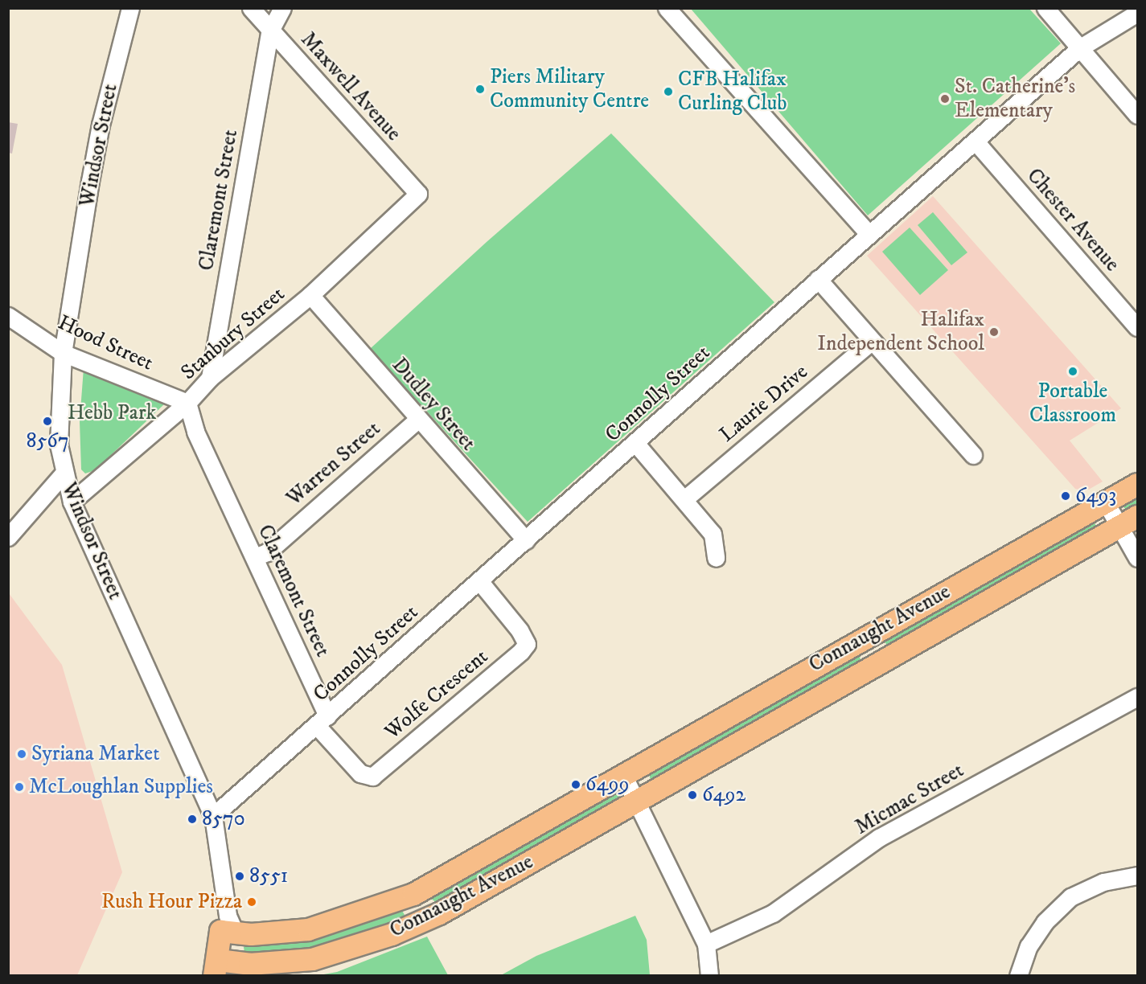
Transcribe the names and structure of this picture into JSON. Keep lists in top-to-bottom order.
{
  "streets": {
    "main road": ["Windsor Street", "Connaught Avenue"],
    "street": [
      "Maxwell Avenue",
      "Claremont Street",
      "Chester Avenue",
      "Stanbury Street",
      "Hood Street",
      "Connolly Street",
      "Laurie Drive",
      "Dudley Street",
      "Warren Street",
      "Wolfe Crescent",
      "Micmac Street"
    ]
  },
  "crossings": [
    ["Maxwell Avenue", "Claremont Street"],
    ["Maxwell Avenue", "Stanbury Street"],
    ["Windsor Street", "Stanbury Street"],
    ["Windsor Street", "Hood Street"],
    ["Windsor Street", "Connolly Street"],
    ["Windsor Street", "Connaught Avenue"],
    ["Claremont Street", "Stanbury Street"],
    ["Claremont Street", "Hood Street"],
    ["Claremont Street", "Connolly Street"],
    ["Claremont Street", "Warren Street"],
    ["Claremont Street", "Wolfe Crescent"],
    ["Chester Avenue", "Connolly Street"],
    ["Stanbury Street", "Hood Street"],
    ["Stanbury Street", "Dudley Street"],
    ["Connolly Street", "Dudley Street"],
    ["Connolly Street", "Wolfe Crescent"],
    ["Dudley Street", "Warren Street"]
  ],
  "parks": ["Hebb Park"],
  "places": [
    "Piers Military Community Centre",
    "CFB Halifax Curling Club",
    "St. Catherine's Elementary",
    "Halifax Independent School",
    "Portable Classroom",
    "8567",
    "6493",
    "Syriana Market",
    "6499",
    "McLoughlan Supplies",
    "6492",
    "8570",
    "8551",
    "Rush Hour Pizza"
  ]
}
